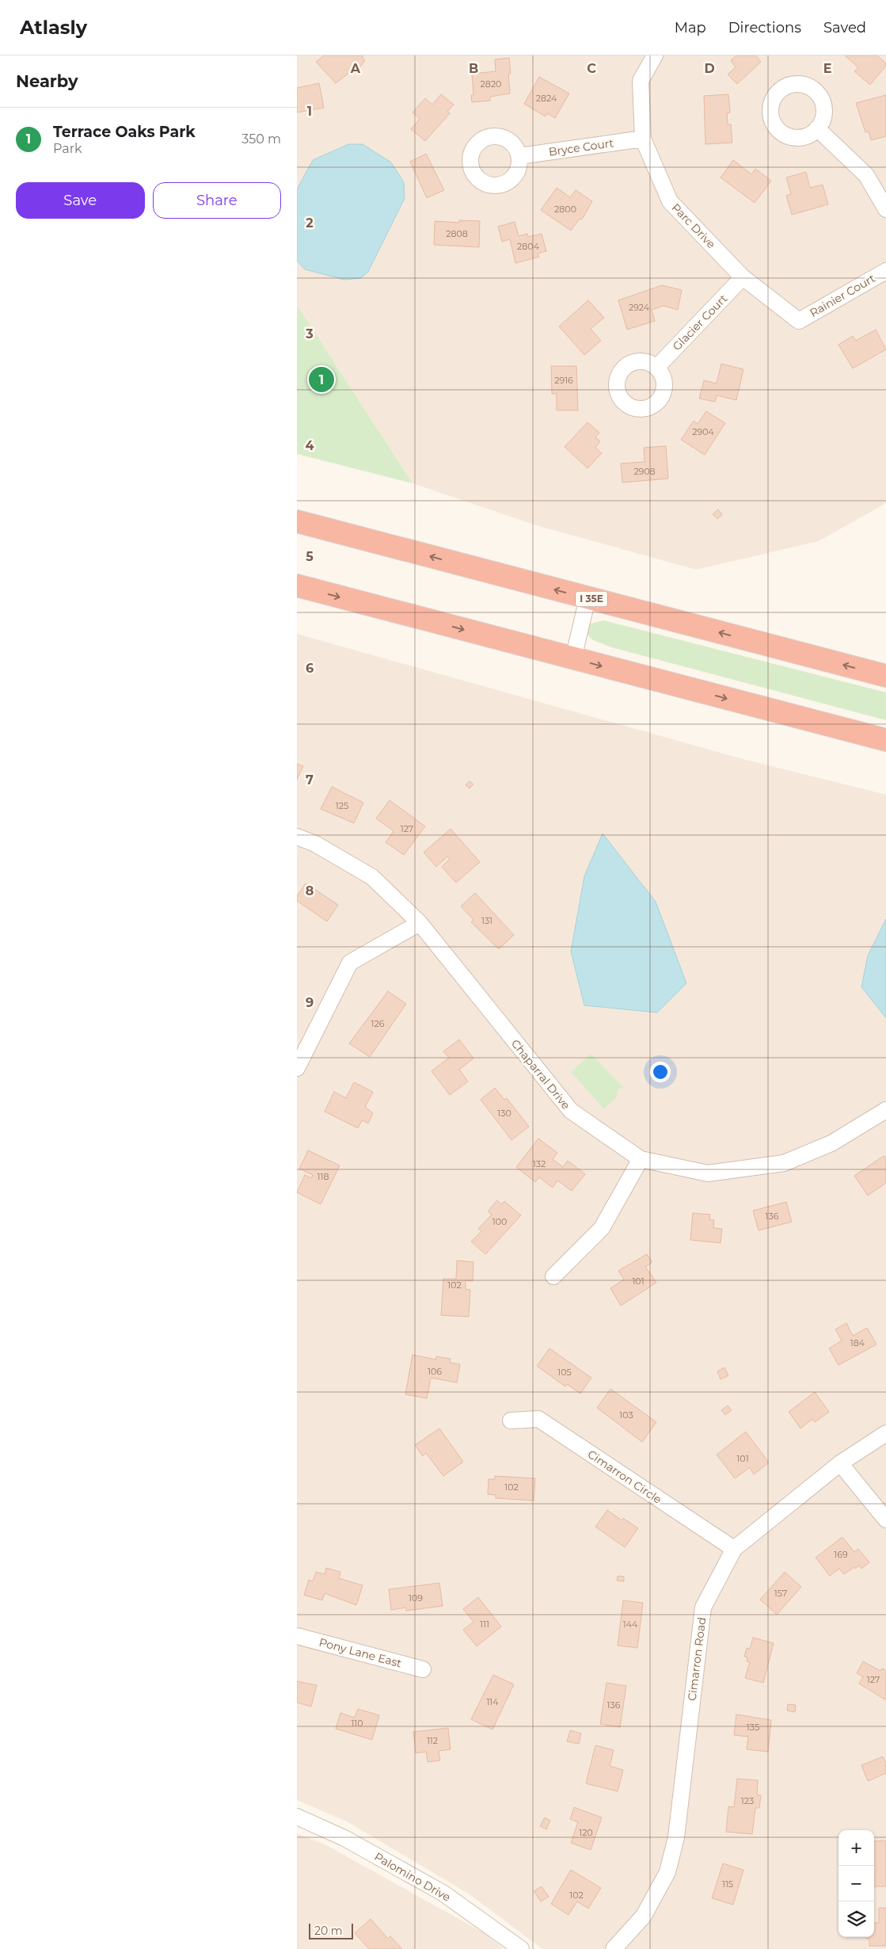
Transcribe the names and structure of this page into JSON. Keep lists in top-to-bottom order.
{
  "streets": {
    "highway": ["I 35E"],
    "street": [
      "Bryce Court",
      "Parc Drive",
      "Rainier Court",
      "Glacier Court",
      "Chaparral Drive",
      "Cimarron Circle",
      "Pony Lane East",
      "Cimarron Road",
      "Palomino Drive"
    ]
  },
  "crossings": [
    ["Bryce Court", "Parc Drive"],
    ["Parc Drive", "Rainier Court"],
    ["Parc Drive", "Glacier Court"],
    ["Cimarron Circle", "Cimarron Road"]
  ],
  "house_numbers": [
    "2820",
    "2824",
    "2800",
    "2808",
    "2804",
    "2924",
    "2916",
    "2904",
    "2908",
    "125",
    "127",
    "131",
    "126",
    "130",
    "132",
    "118",
    "136",
    "100",
    "101",
    "102",
    "184",
    "106",
    "105",
    "103",
    "101",
    "102",
    "169",
    "157",
    "109",
    "111",
    "144",
    "127",
    "114",
    "136",
    "110",
    "135",
    "112",
    "123",
    "120",
    "115",
    "102"
  ],
  "scale_bar": "20 m",
  "page": {
    "header": "Atlasly",
    "nav": ["Map", "Directions", "Saved"],
    "heading": "Nearby",
    "list": [
      {
        "mark": "1",
        "name": "Terrace Oaks Park",
        "note": "Park",
        "value": "350 m"
      }
    ],
    "buttons": ["Save", "Share"],
    "pins": "1",
    "map_buttons": ["+", "−"],
    "scale": "20 m"
  },
  "grid": {
    "columns": [
      "A",
      "B",
      "C",
      "D",
      "E"
    ],
    "rows": [
      "1",
      "2",
      "3",
      "4",
      "5",
      "6",
      "7",
      "8",
      "9"
    ]
  }
}
